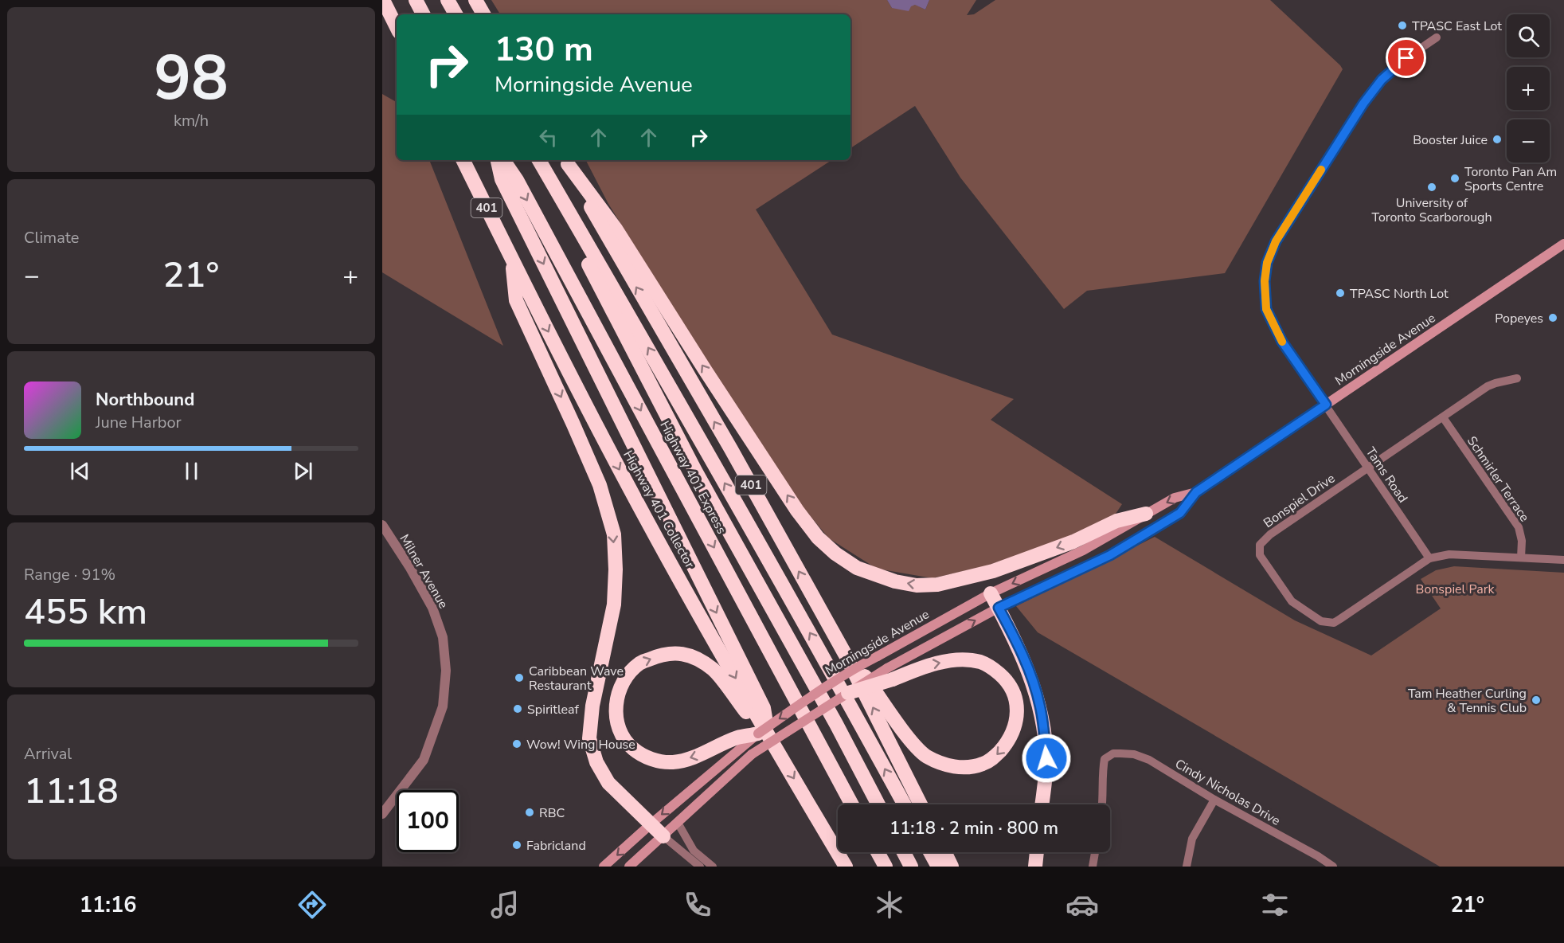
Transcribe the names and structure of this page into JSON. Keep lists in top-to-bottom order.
{
  "streets": {
    "highway": ["401", "Highway 401 Express", "Highway 401 Collector"],
    "main road": ["Morningside Avenue"],
    "street": [
      "Tams Road",
      "Schmirler Terrace",
      "Bonspiel Drive",
      "Milner Avenue",
      "Cindy Nicholas Drive"
    ]
  },
  "crossings": [
    ["Morningside Avenue", "Tams Road"],
    ["Morningside Avenue", "Highway 401 Collector"],
    ["Tams Road", "Bonspiel Drive"],
    ["Schmirler Terrace", "Bonspiel Drive"]
  ],
  "parks": ["Bonspiel Park"],
  "places": [
    "TPASC East Lot",
    "Booster Juice",
    "Toronto Pan Am Sports Centre",
    "University of Toronto Scarborough",
    "TPASC North Lot",
    "Popeyes",
    "Caribbean Wave Restaurant",
    "Tam Heather Curling & Tennis Club",
    "Spiritleaf",
    "Wow! Wing House",
    "RBC",
    "Fabricland"
  ],
  "page": {
    "tile": [
      ["98", "km/h"],
      "Climate",
      ["Range · 91%", "455 km"],
      ["Arrival", "11:18"]
    ],
    "map_buttons": ["+", "−"],
    "turn": ["130 m", "Morningside Avenue"],
    "heat": ["−", "21°", "+"],
    "song": ["Northbound", "June Harbor"],
    "limit": "100",
    "trip": "11:18 · 2 min · 800 m",
    "tabs": ["11:16", "21°"]
  }
}
